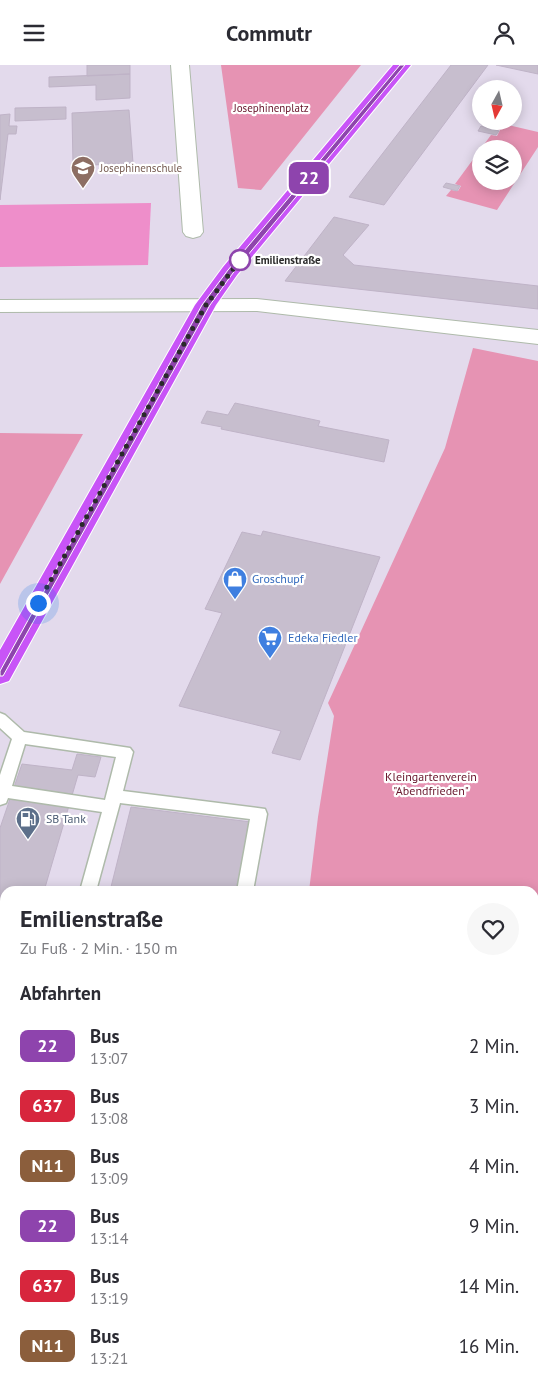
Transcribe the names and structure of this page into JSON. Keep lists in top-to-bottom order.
{
  "parks": ["Josephinenplatz", "Kleingartenverein \"Abendfrieden\""],
  "places": {
    "school or university": ["Josephinenschule"],
    "other": ["Emilienstraße"],
    "shop": ["Groschupf"],
    "supermarket": ["Edeka Fiedler"],
    "fuel station": ["SB Tank"]
  },
  "lines": ["bus line 22"],
  "north": "bottom",
  "page": {
    "header": "Commutr",
    "on_map": "22",
    "heading": [
      ["Emilienstraße", "Zu Fuß · 2 Min. · 150 m"],
      "Abfahrten"
    ],
    "list": [
      {
        "mark": "22",
        "name": "Bus",
        "note": "13:07",
        "value": "2 Min."
      },
      {
        "mark": "637",
        "name": "Bus",
        "note": "13:08",
        "value": "3 Min."
      },
      {
        "mark": "N11",
        "name": "Bus",
        "note": "13:09",
        "value": "4 Min."
      },
      {
        "mark": "22",
        "name": "Bus",
        "note": "13:14",
        "value": "9 Min."
      },
      {
        "mark": "637",
        "name": "Bus",
        "note": "13:19",
        "value": "14 Min."
      },
      {
        "mark": "N11",
        "name": "Bus",
        "note": "13:21",
        "value": "16 Min."
      }
    ]
  }
}
